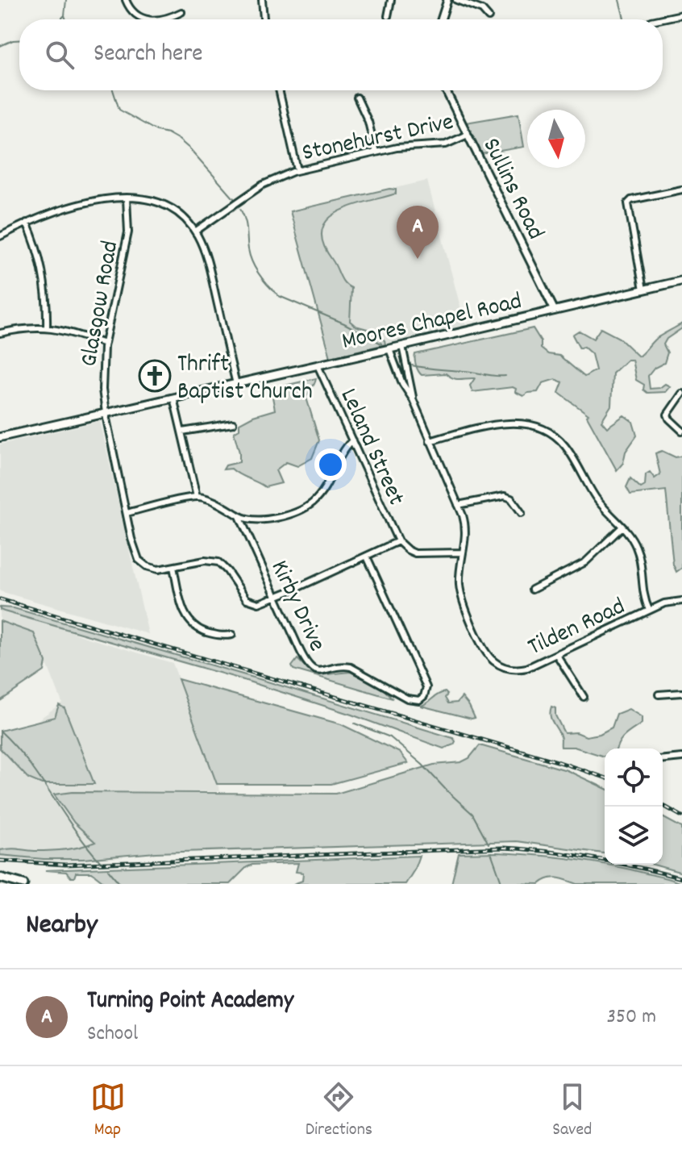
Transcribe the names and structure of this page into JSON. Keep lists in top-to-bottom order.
{
  "streets": {
    "main road": ["Moores Chapel Road"],
    "street": [
      "Stonehurst Drive",
      "Sullins Road",
      "Glasgow Road",
      "Leland Street",
      "Kirby Drive",
      "Tilden Road"
    ]
  },
  "crossings": [
    ["Stonehurst Drive", "Sullins Road"],
    ["Sullins Road", "Moores Chapel Road"],
    ["Glasgow Road", "Moores Chapel Road"],
    ["Moores Chapel Road", "Leland Street"],
    ["Moores Chapel Road", "Kirby Drive"],
    ["Moores Chapel Road", "Tilden Road"],
    ["Leland Street", "Kirby Drive"]
  ],
  "places": {
    "church": ["Thrift Baptist Church"]
  },
  "north": "bottom",
  "page": {
    "search": "Search here",
    "pins": "A",
    "heading": "Nearby",
    "list": [
      {
        "mark": "A",
        "name": "Turning Point Academy",
        "note": "School",
        "value": "350 m"
      }
    ],
    "nav": ["Map", "Directions", "Saved"]
  }
}
